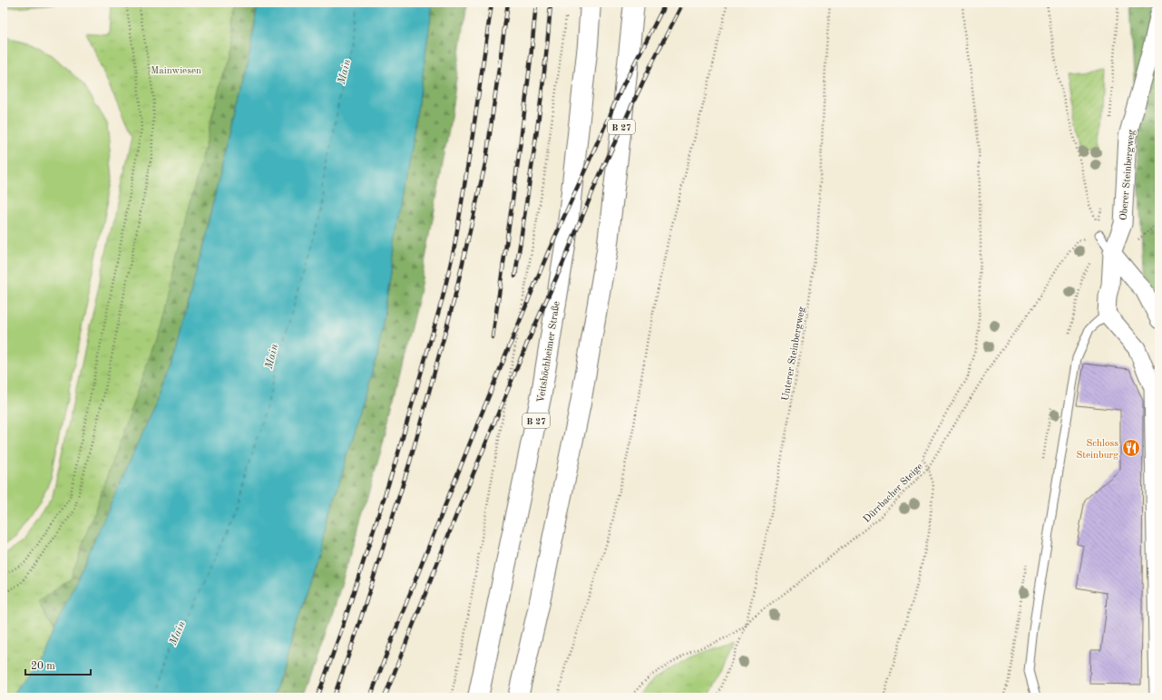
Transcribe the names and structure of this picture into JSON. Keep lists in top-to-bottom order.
{
  "streets": {
    "highway": ["B 27", "Veitshöchheimer Straße"],
    "street": ["Oberer Steinbergweg"],
    "path": ["Unterer Steinbergweg", "Dürrbacher Steige"]
  },
  "crossings": [
    ["Unterer Steinbergweg", "Dürrbacher Steige"]
  ],
  "water": ["Main"],
  "parks": ["Mainwiesen"],
  "places": {
    "restaurant": ["Schloss Steinburg"]
  },
  "scale_bar": "20 m"
}
